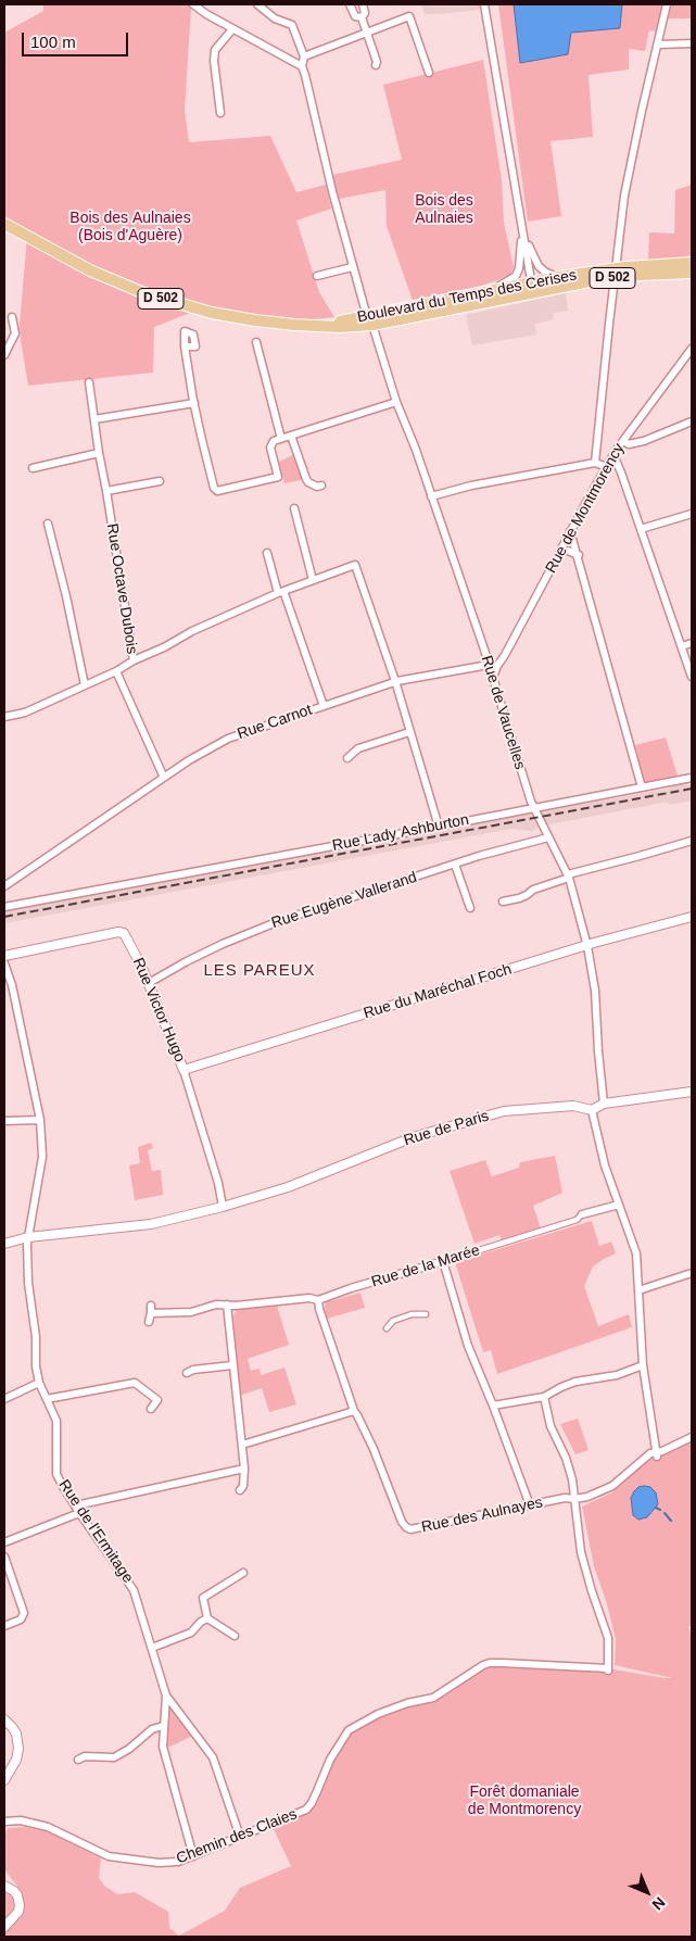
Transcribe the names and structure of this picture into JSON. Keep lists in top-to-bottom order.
{
  "streets": {
    "main road": ["D 502", "Boulevard du Temps des Cerises"],
    "street": [
      "Rue de Montmorency",
      "Rue Octave Dubois",
      "Rue de Vaucelles",
      "Rue Carnot",
      "Rue Lady Ashburton",
      "Rue Eugène Vallerand",
      "Rue du Maréchal Foch",
      "Rue Victor Hugo",
      "Rue de Paris",
      "Rue de la Marée",
      "Rue des Aulnayes",
      "Rue de l'Ermitage",
      "Chemin des Claies"
    ]
  },
  "crossings": [
    ["Boulevard du Temps des Cerises", "Rue de Vaucelles"],
    ["Rue de Montmorency", "Rue de Vaucelles"],
    ["Rue Octave Dubois", "Rue Carnot"],
    ["Rue de Vaucelles", "Rue Carnot"],
    ["Rue de Vaucelles", "Rue Lady Ashburton"],
    ["Rue de Vaucelles", "Rue Eugène Vallerand"],
    ["Rue de Vaucelles", "Rue du Maréchal Foch"],
    ["Rue Eugène Vallerand", "Rue Victor Hugo"],
    ["Rue du Maréchal Foch", "Rue Victor Hugo"],
    ["Rue Victor Hugo", "Rue de Paris"],
    ["Rue de Paris", "Rue de l'Ermitage"],
    ["Rue des Aulnayes", "Chemin des Claies"]
  ],
  "districts": ["LES PAREUX"],
  "parks": ["Bois des Aulnaies", "Bois des Aulnaies (Bois d'Aguère)", "Forêt domaniale de Montmorency"],
  "scale_bar": "100 m",
  "north": "bottom right"
}
